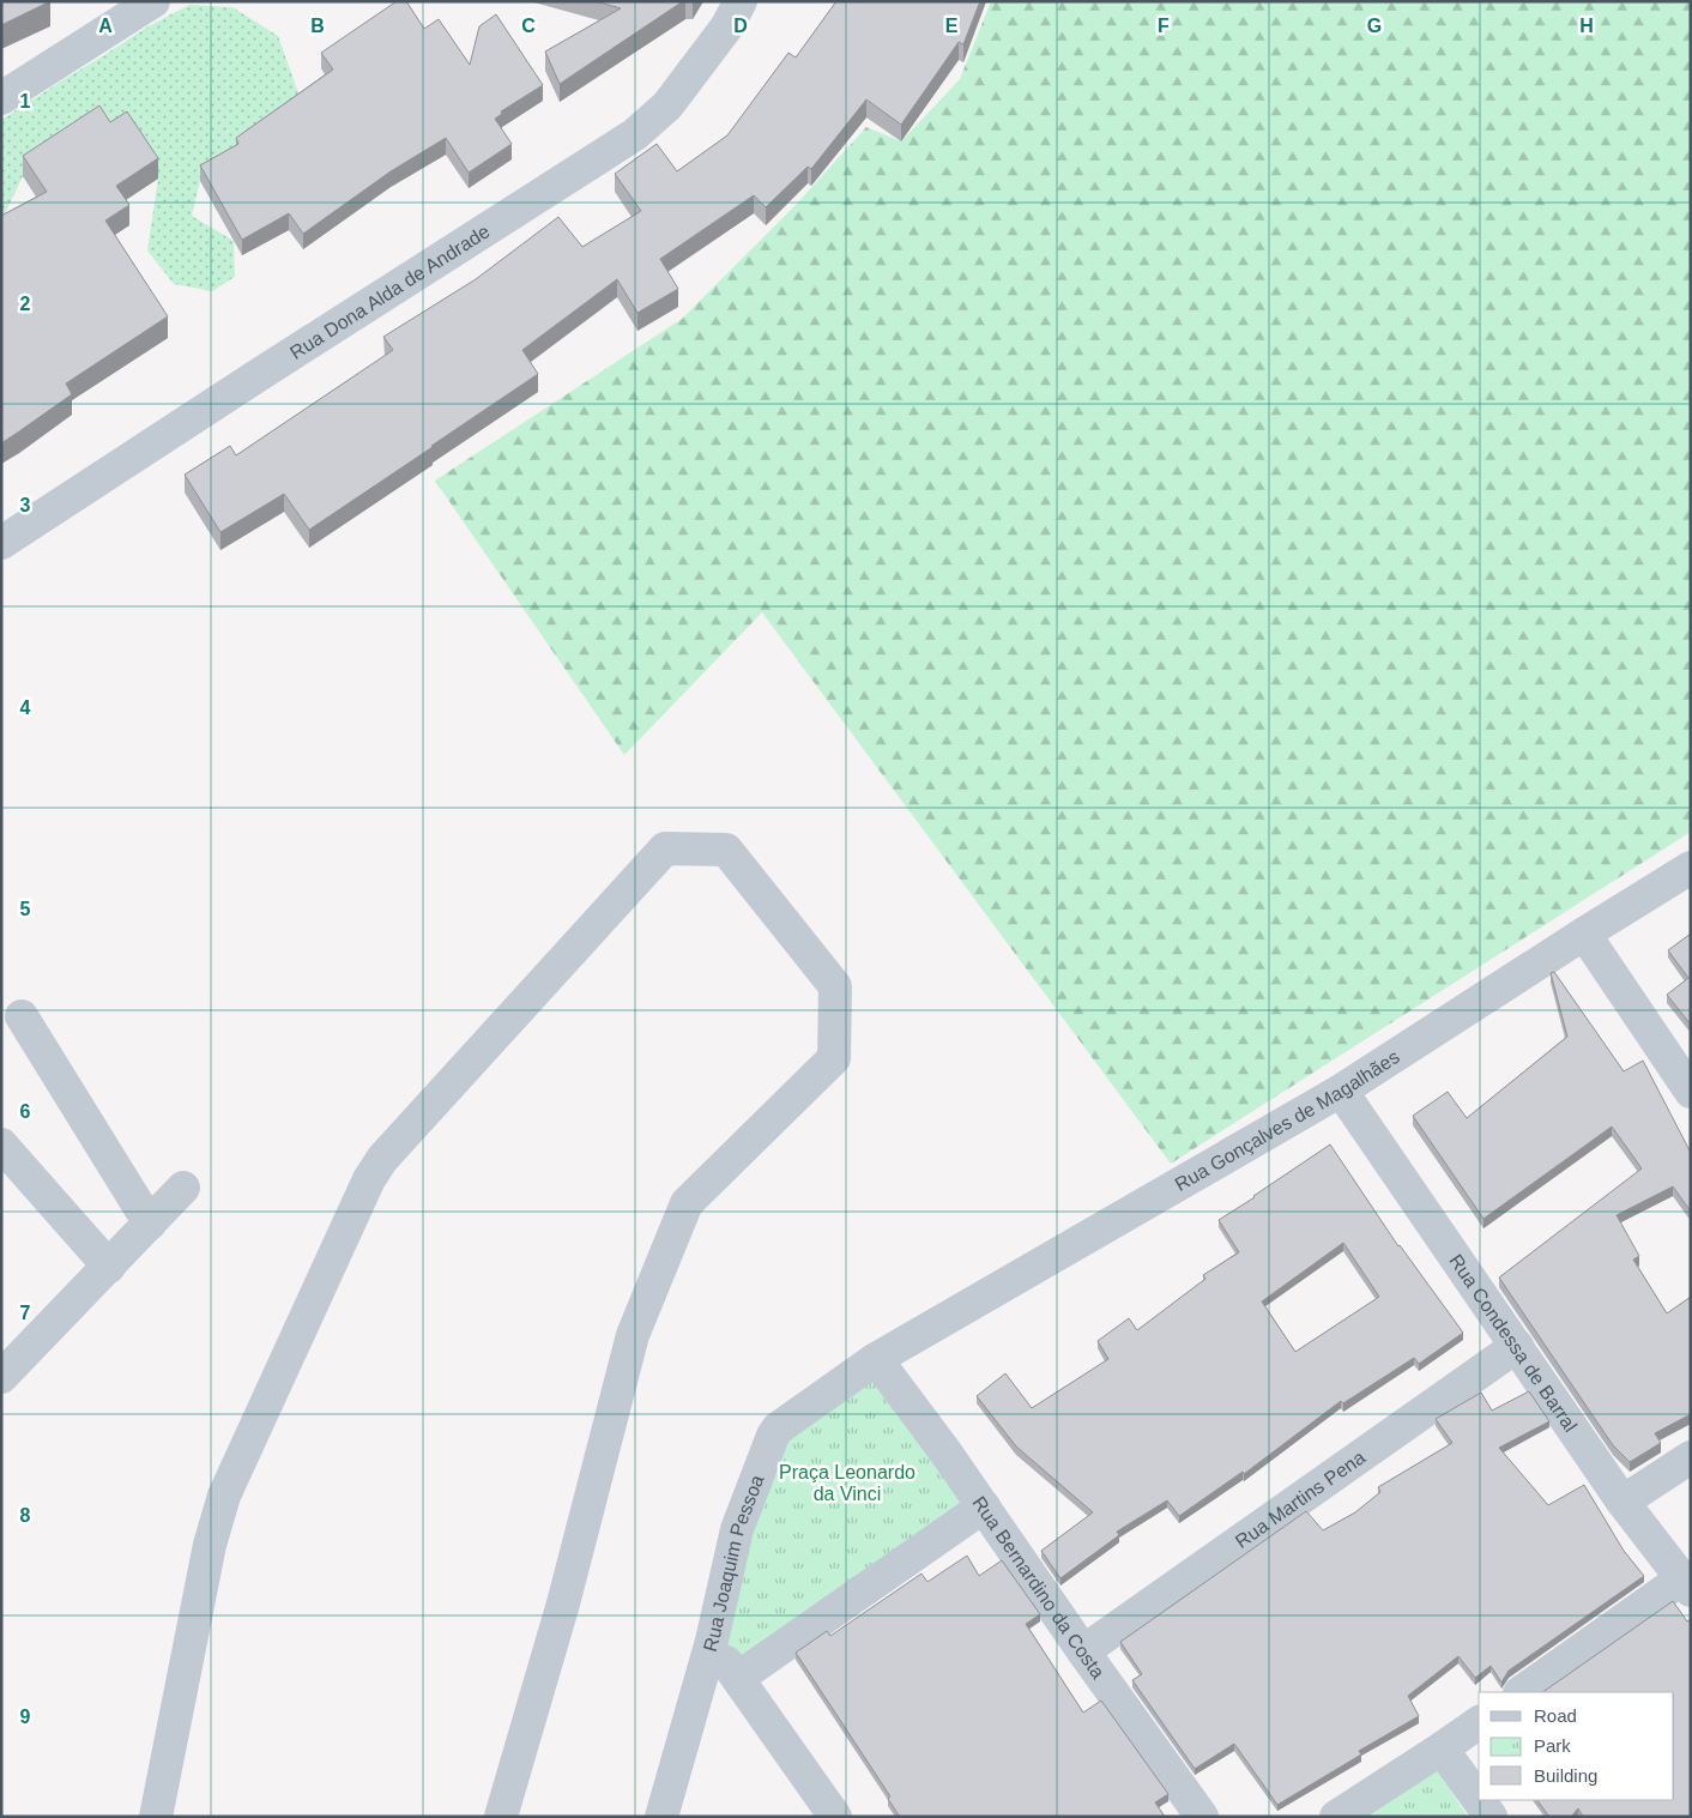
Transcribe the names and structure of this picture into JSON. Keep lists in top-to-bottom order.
{
  "streets": {
    "street": [
      "Rua Dona Alda de Andrade",
      "Rua Gonçalves de Magalhães",
      "Rua Condessa de Barral",
      "Rua Martins Pena",
      "Rua Joaquim Pessoa",
      "Rua Bernardino da Costa"
    ]
  },
  "crossings": [
    ["Rua Gonçalves de Magalhães", "Rua Condessa de Barral"],
    ["Rua Gonçalves de Magalhães", "Rua Joaquim Pessoa"],
    ["Rua Gonçalves de Magalhães", "Rua Bernardino da Costa"],
    ["Rua Condessa de Barral", "Rua Martins Pena"],
    ["Rua Martins Pena", "Rua Bernardino da Costa"],
    ["Rua Joaquim Pessoa", "Rua Bernardino da Costa"]
  ],
  "parks": ["Praça Leonardo da Vinci"],
  "legend": ["Road", "Park", "Building"],
  "grid": {
    "columns": [
      "A",
      "B",
      "C",
      "D",
      "E",
      "F",
      "G",
      "H"
    ],
    "rows": [
      "1",
      "2",
      "3",
      "4",
      "5",
      "6",
      "7",
      "8",
      "9"
    ]
  }
}
